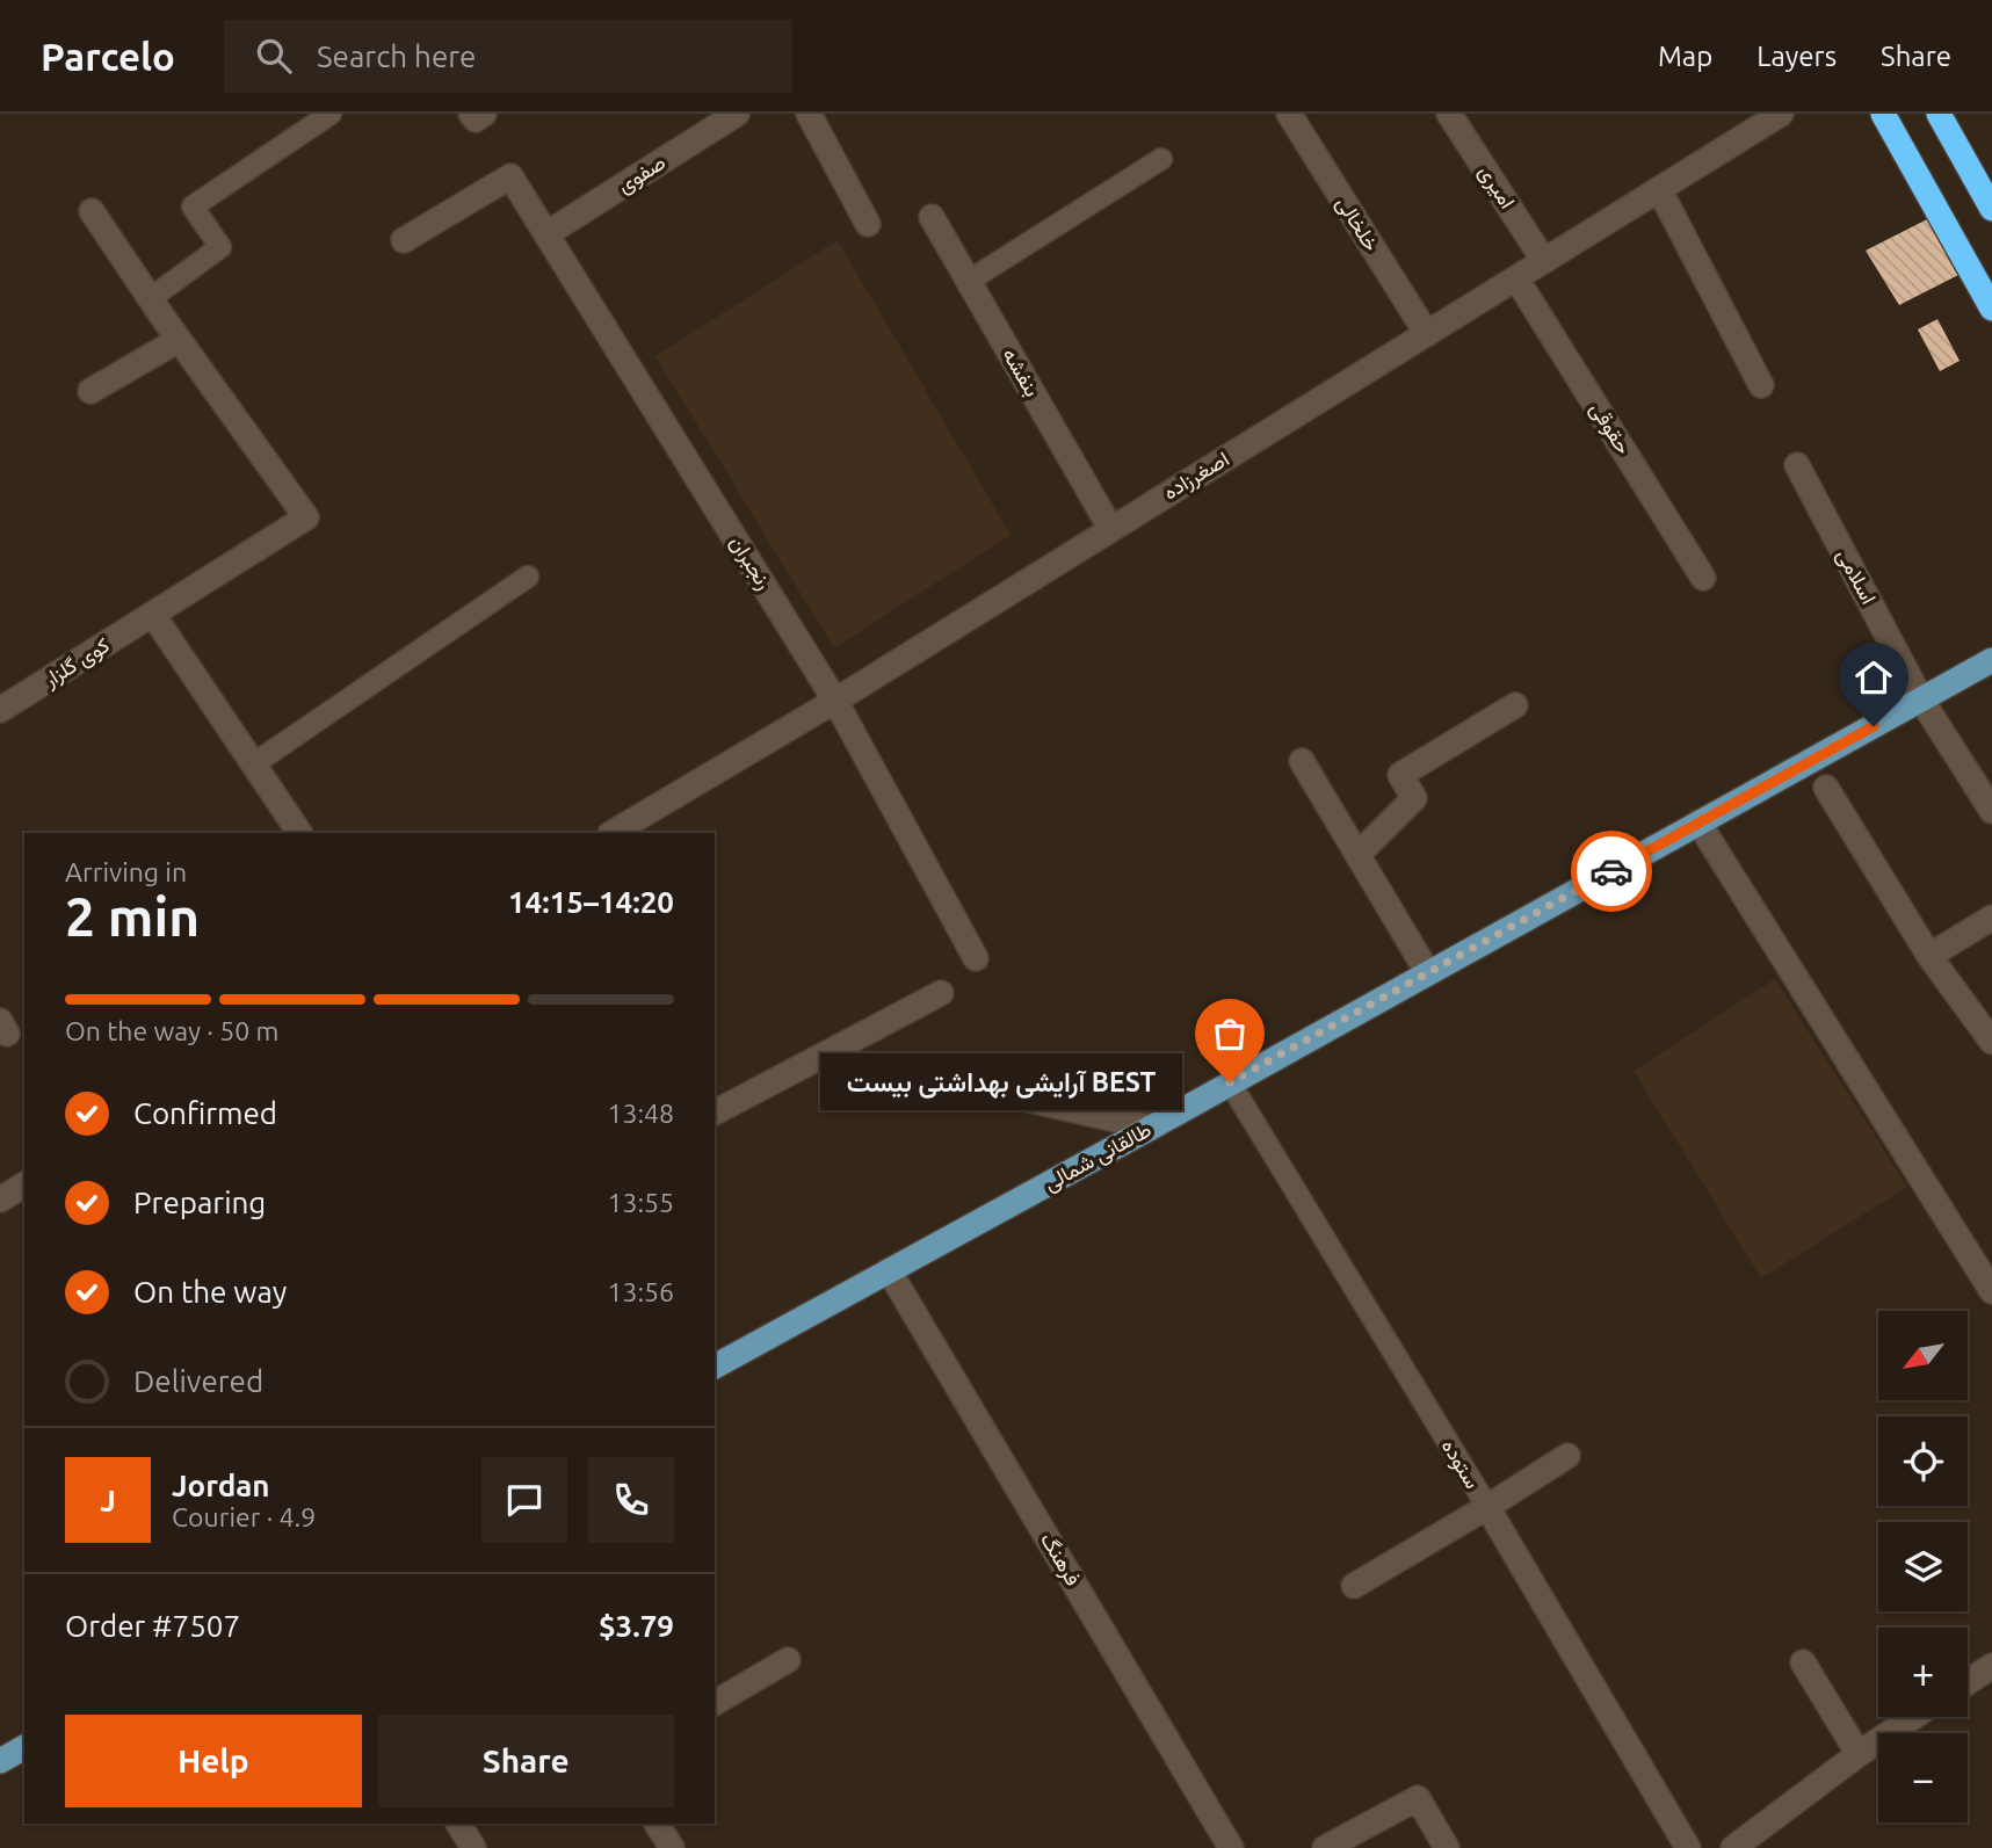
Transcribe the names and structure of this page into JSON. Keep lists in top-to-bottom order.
{
  "streets": {
    "main road": ["طالقانی شمالی"],
    "street": [
      "صفوی",
      "امیری",
      "خلخالی",
      "بنفشه",
      "حقوقی",
      "اصغرزاده",
      "رنجبران",
      "اسلامی",
      "کوی گلزار",
      "ستوده",
      "فرهنگ"
    ]
  },
  "crossings": [
    ["صفوی", "رنجبران"],
    ["امیری", "اصغرزاده"],
    ["خلخالی", "اصغرزاده"],
    ["بنفشه", "اصغرزاده"],
    ["حقوقی", "اصغرزاده"],
    ["اصغرزاده", "رنجبران"],
    ["اسلامی", "طالقانی شمالی"],
    ["طالقانی شمالی", "ستوده"],
    ["طالقانی شمالی", "فرهنگ"]
  ],
  "places": ["آرایشی بهداشتی بیست BEST"],
  "north": "bottom left",
  "page": {
    "header": "Parcelo",
    "search": "Search here",
    "nav": ["Map", "Layers", "Share"],
    "heading": ["2 min", "Arriving in", "14:15–14:20"],
    "panel": [
      "Jordan",
      "Courier · 4.9",
      "Order #7507",
      "$3.79"
    ],
    "bar": "On the way · 50 m",
    "bubble": "آرایشی بهداشتی بیست BEST",
    "list": [
      ["Confirmed", "13:48"],
      ["Preparing", "13:55"],
      ["On the way", "13:56"],
      "Delivered"
    ],
    "map_buttons": ["+", "−"],
    "round": "J",
    "buttons": ["Help", "Share"]
  }
}
